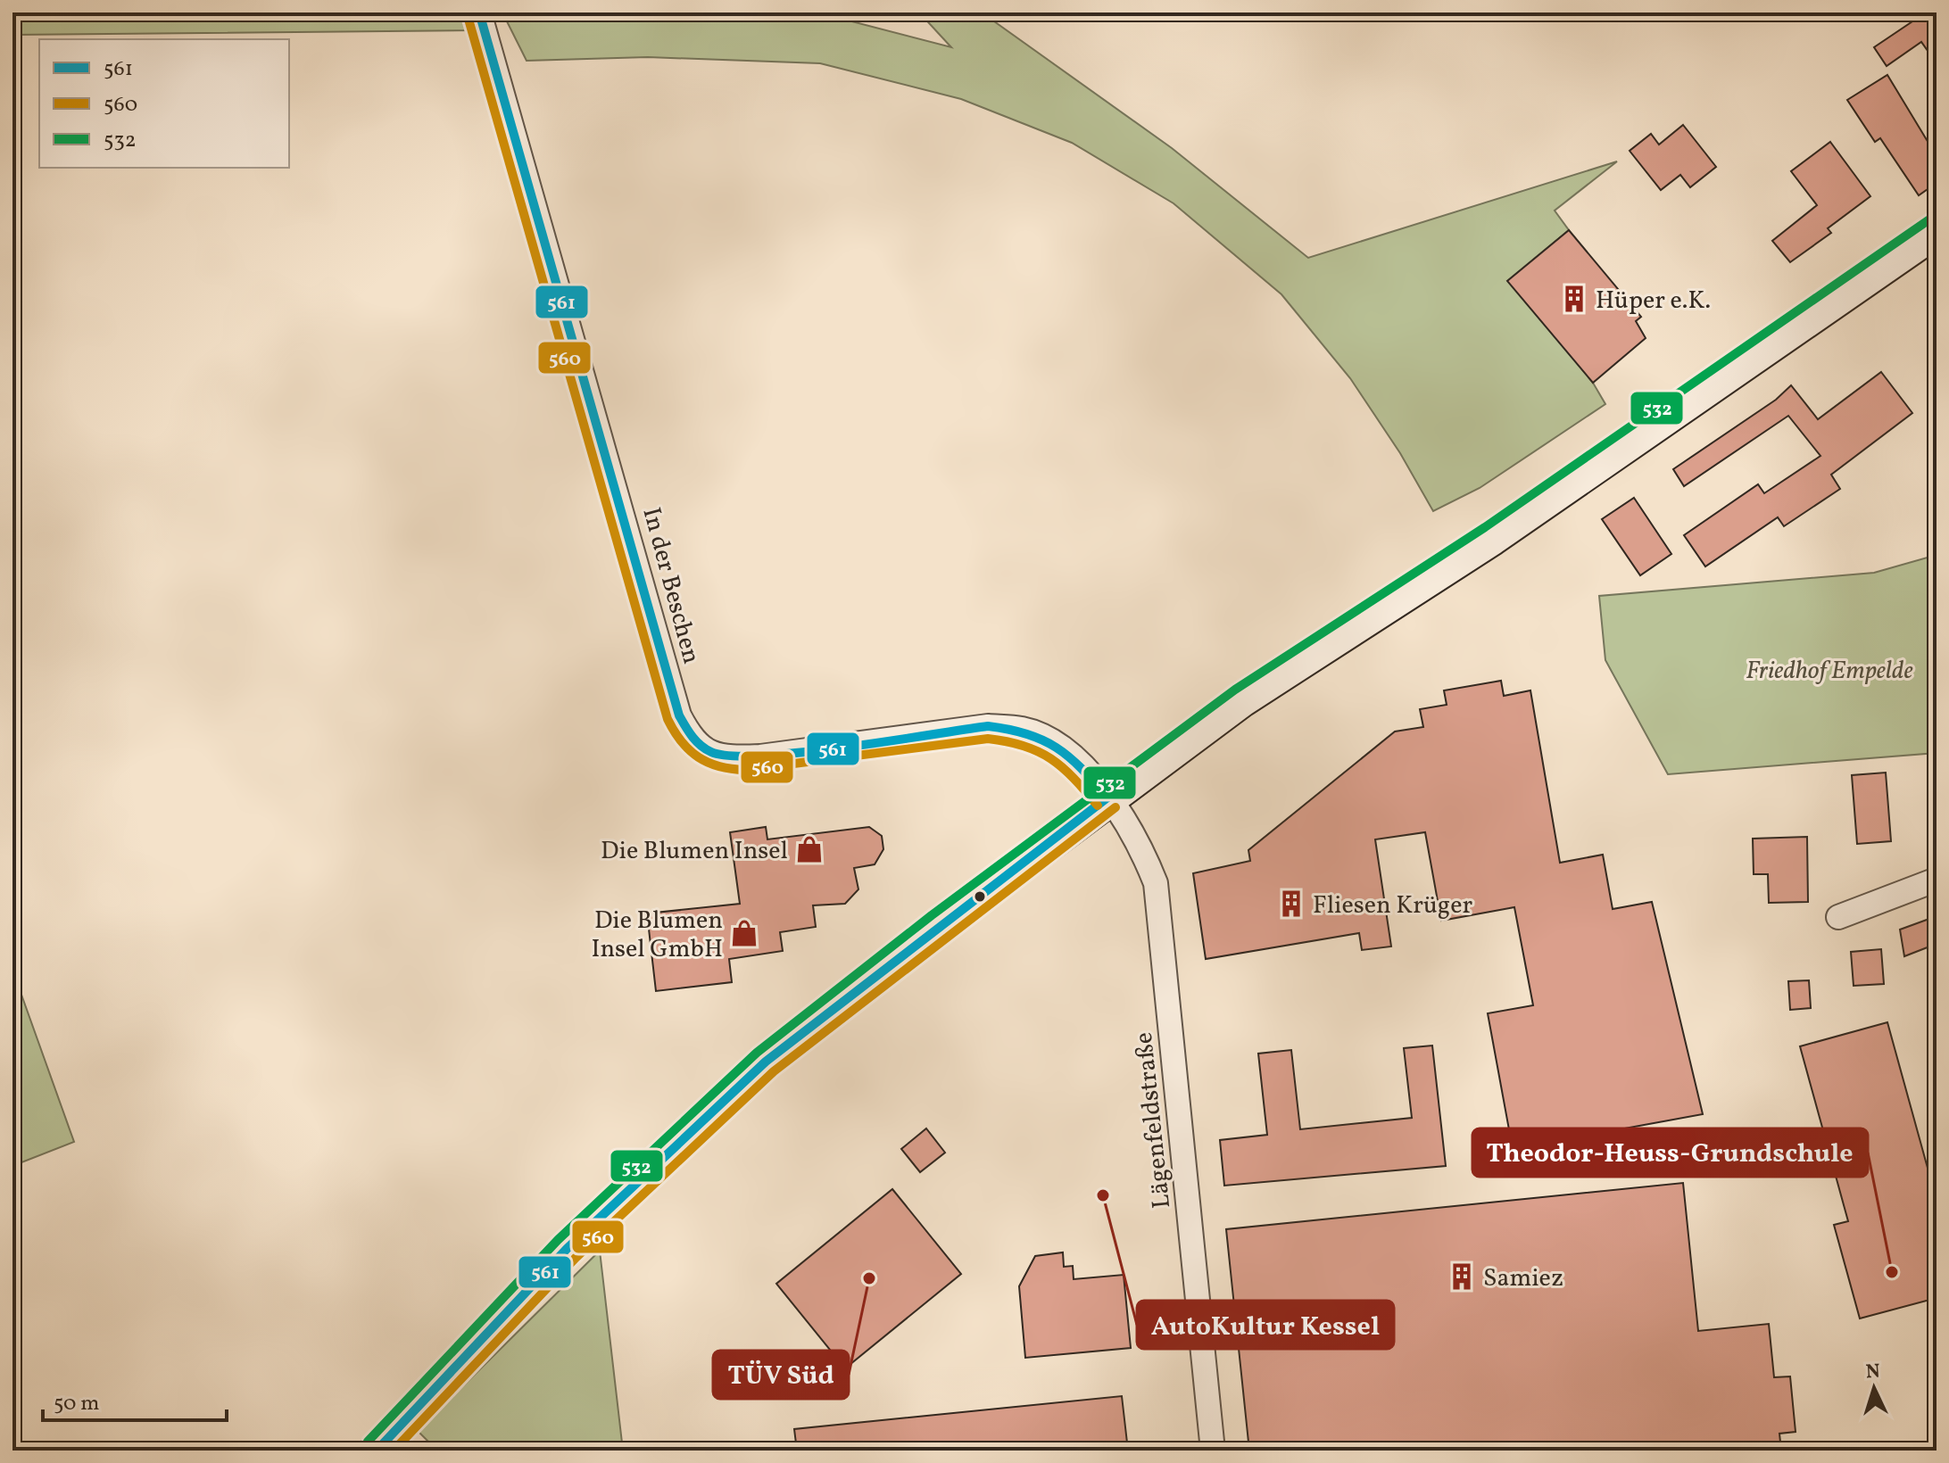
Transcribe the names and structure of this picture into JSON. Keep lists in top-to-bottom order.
{
  "streets": {
    "street": ["In der Beschen", "Lägenfeldstraße"]
  },
  "crossings": [
    ["In der Beschen", "Lägenfeldstraße"]
  ],
  "parks": ["Friedhof Empelde"],
  "places": {
    "building": ["Hüper e.K.", "Fliesen Krüger", "Samiez"],
    "shop": ["Die Blumen Insel", "Die Blumen Insel GmbH"],
    "other": ["AutoKultur Kessel", "Theodor-Heuss-Grundschule", "TÜV Süd"]
  },
  "lines": ["transit line 561", "transit line 560", "transit line 532"],
  "legend": ["561", "560", "532"],
  "scale_bar": "50 m",
  "north": "top"
}
